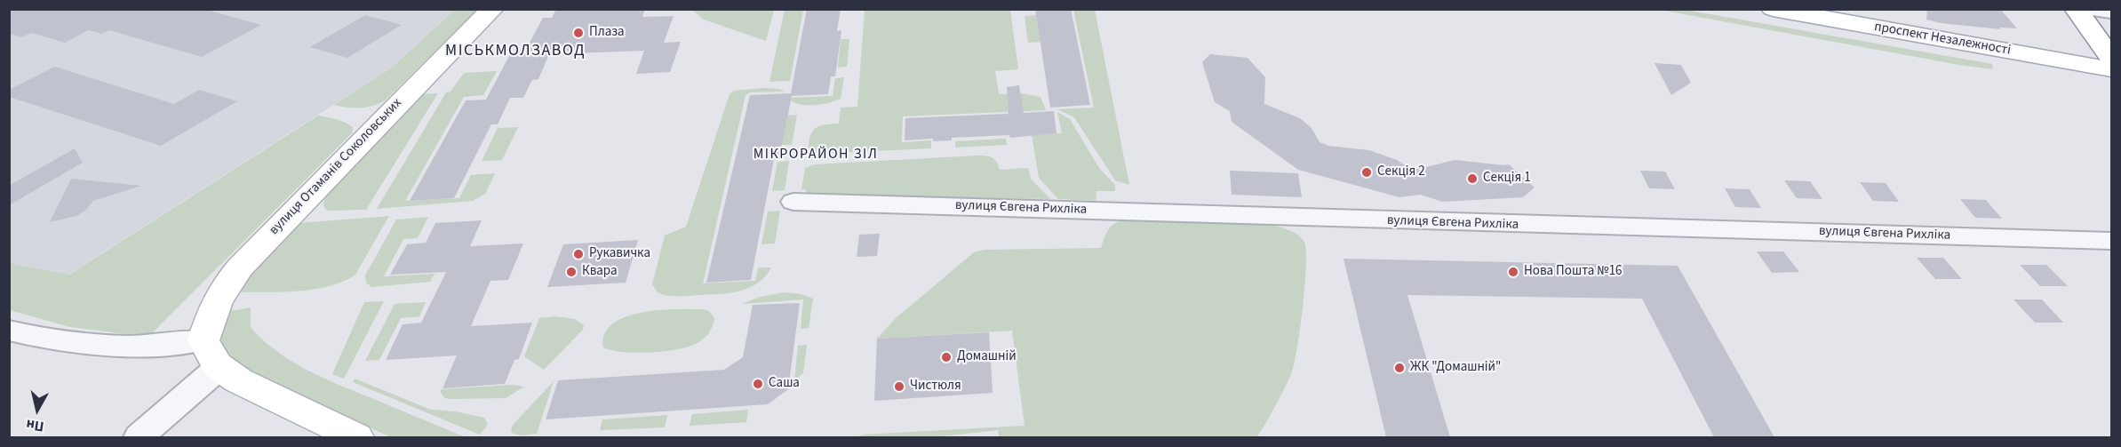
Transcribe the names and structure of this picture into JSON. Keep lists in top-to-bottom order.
{
  "streets": {
    "main road": ["проспект Незалежності", "вулиця Отаманів Соколовських"],
    "street": ["вулиця Євгена Рихліка"]
  },
  "districts": ["МІСЬКМОЛЗАВОД", "МІКРОРАЙОН ЗІЛ"],
  "places": [
    "Плаза",
    "Секція 2",
    "Секція 1",
    "Рукавичка",
    "Квара",
    "Нова Пошта №16",
    "Домашній",
    "ЖК \"Домашній\"",
    "Саша",
    "Чистюля"
  ],
  "north": "bottom"
}
